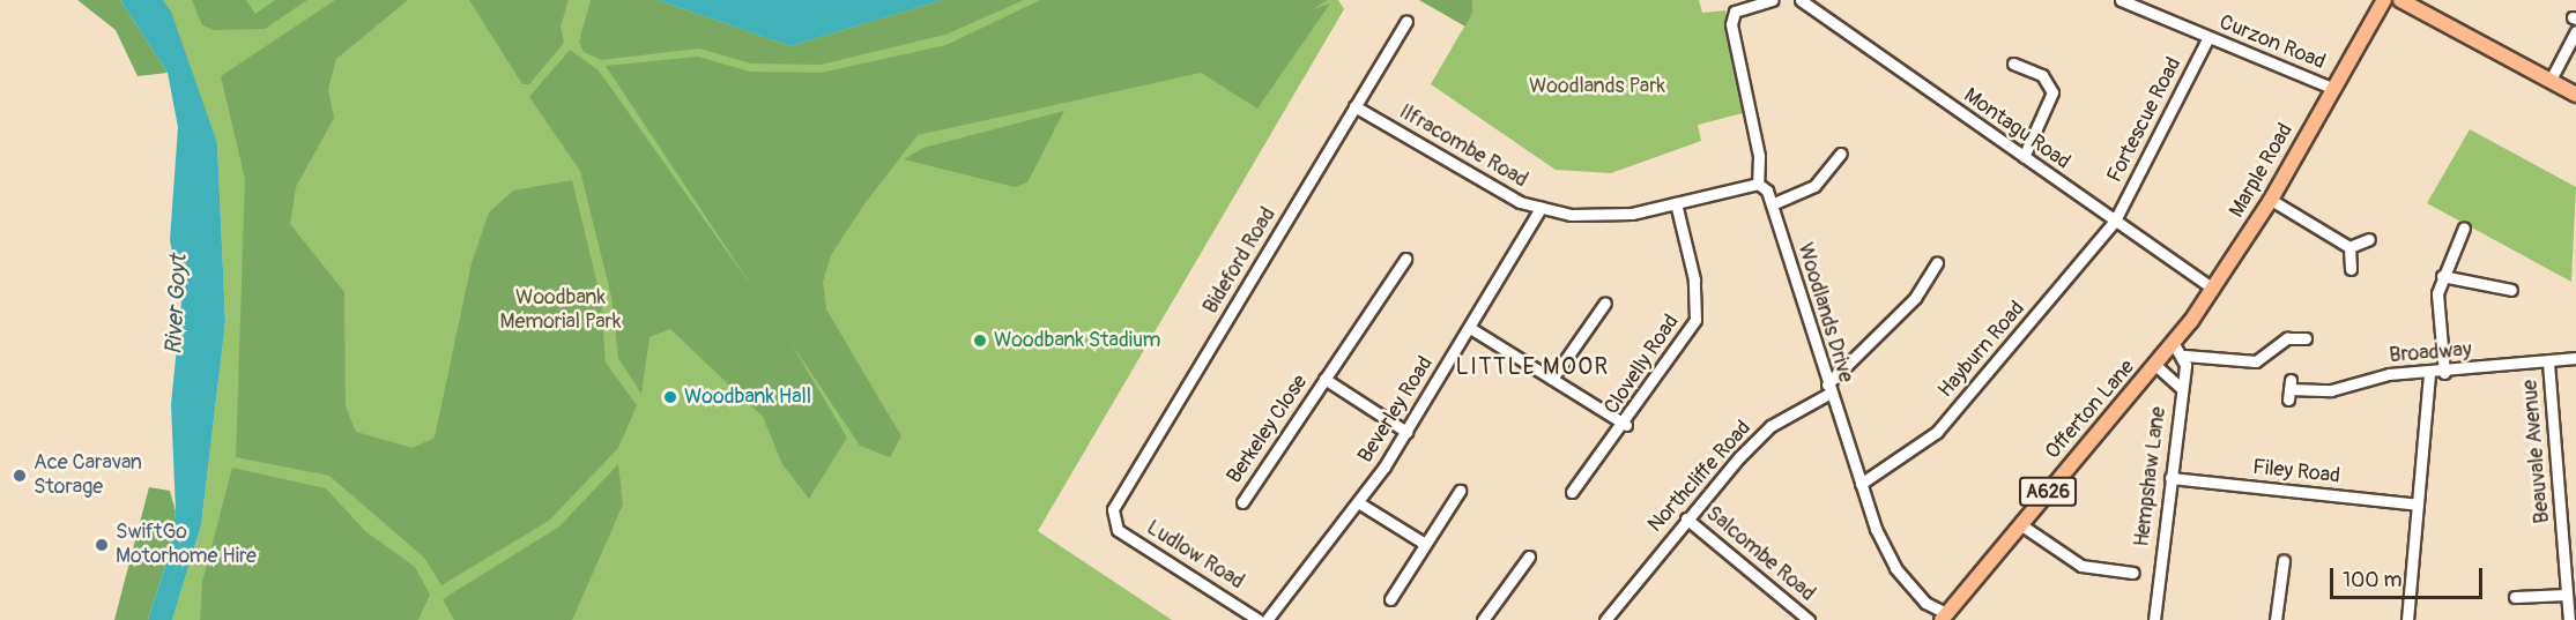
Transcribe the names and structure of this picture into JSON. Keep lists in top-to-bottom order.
{
  "streets": {
    "main road": ["Marple Road", "Offerton Lane", "A626"],
    "street": [
      "Curzon Road",
      "Fortescue Road",
      "Montagu Road",
      "Ilfracombe Road",
      "Bideford Road",
      "Woodlands Drive",
      "Hayburn Road",
      "Broadway",
      "Clovelly Road",
      "Beverley Road",
      "Berkeley Close",
      "Beauvale Avenue",
      "Filey Road",
      "Northcliffe Road",
      "Hempshaw Lane",
      "Salcombe Road",
      "Ludlow Road"
    ]
  },
  "crossings": [
    ["Curzon Road", "Fortescue Road"],
    ["Curzon Road", "Marple Road"],
    ["Fortescue Road", "Montagu Road"],
    ["Fortescue Road", "Hayburn Road"],
    ["Montagu Road", "Marple Road"],
    ["Montagu Road", "Hayburn Road"],
    ["Ilfracombe Road", "Bideford Road"],
    ["Ilfracombe Road", "Woodlands Drive"],
    ["Ilfracombe Road", "Clovelly Road"],
    ["Ilfracombe Road", "Beverley Road"],
    ["Marple Road", "Offerton Lane"],
    ["Bideford Road", "Ludlow Road"],
    ["Woodlands Drive", "Hayburn Road"],
    ["Woodlands Drive", "Offerton Lane"],
    ["Woodlands Drive", "Northcliffe Road"],
    ["Broadway", "Beauvale Avenue"],
    ["Beverley Road", "Berkeley Close"],
    ["Filey Road", "Hempshaw Lane"],
    ["Northcliffe Road", "Salcombe Road"]
  ],
  "districts": ["LITTLE MOOR"],
  "water": ["River Goyt"],
  "parks": ["Woodlands Park", "Woodbank Memorial Park"],
  "places": [
    "Woodbank Stadium",
    "Woodbank Hall",
    "Ace Caravan Storage",
    "SwiftGo Motorhome Hire"
  ],
  "scale_bar": "100 m"
}
